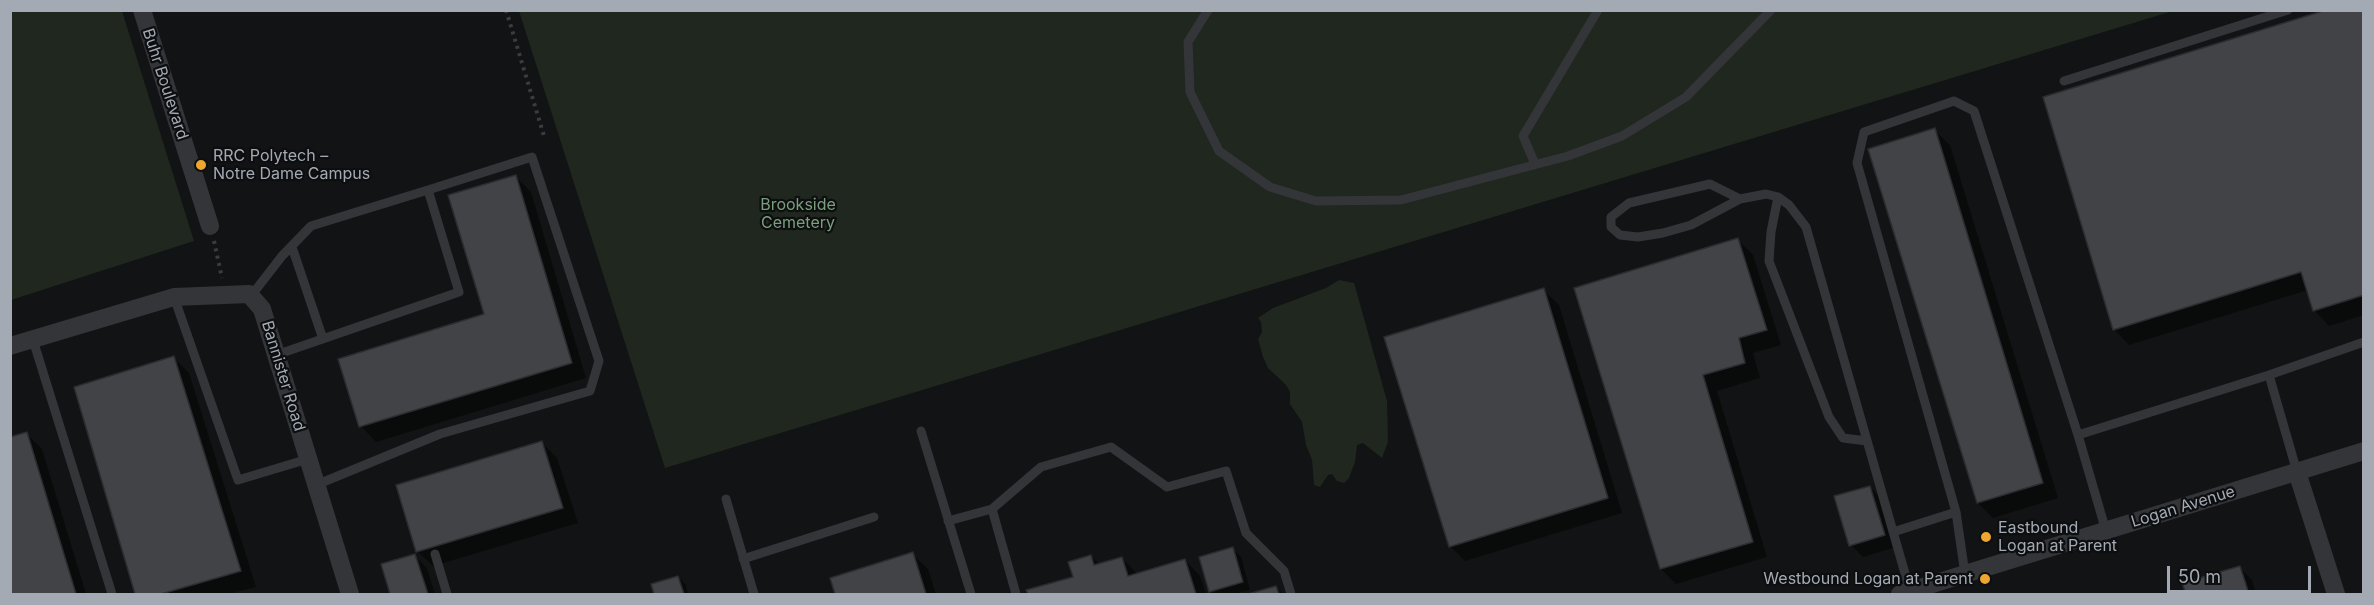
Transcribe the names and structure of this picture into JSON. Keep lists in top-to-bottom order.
{
  "streets": {
    "street": ["Buhr Boulevard", "Bannister Road", "Logan Avenue"]
  },
  "parks": ["Brookside Cemetery"],
  "places": ["RRC Polytech – Notre Dame Campus", "Eastbound Logan at Parent", "Westbound Logan at Parent"],
  "scale_bar": "50 m"
}
